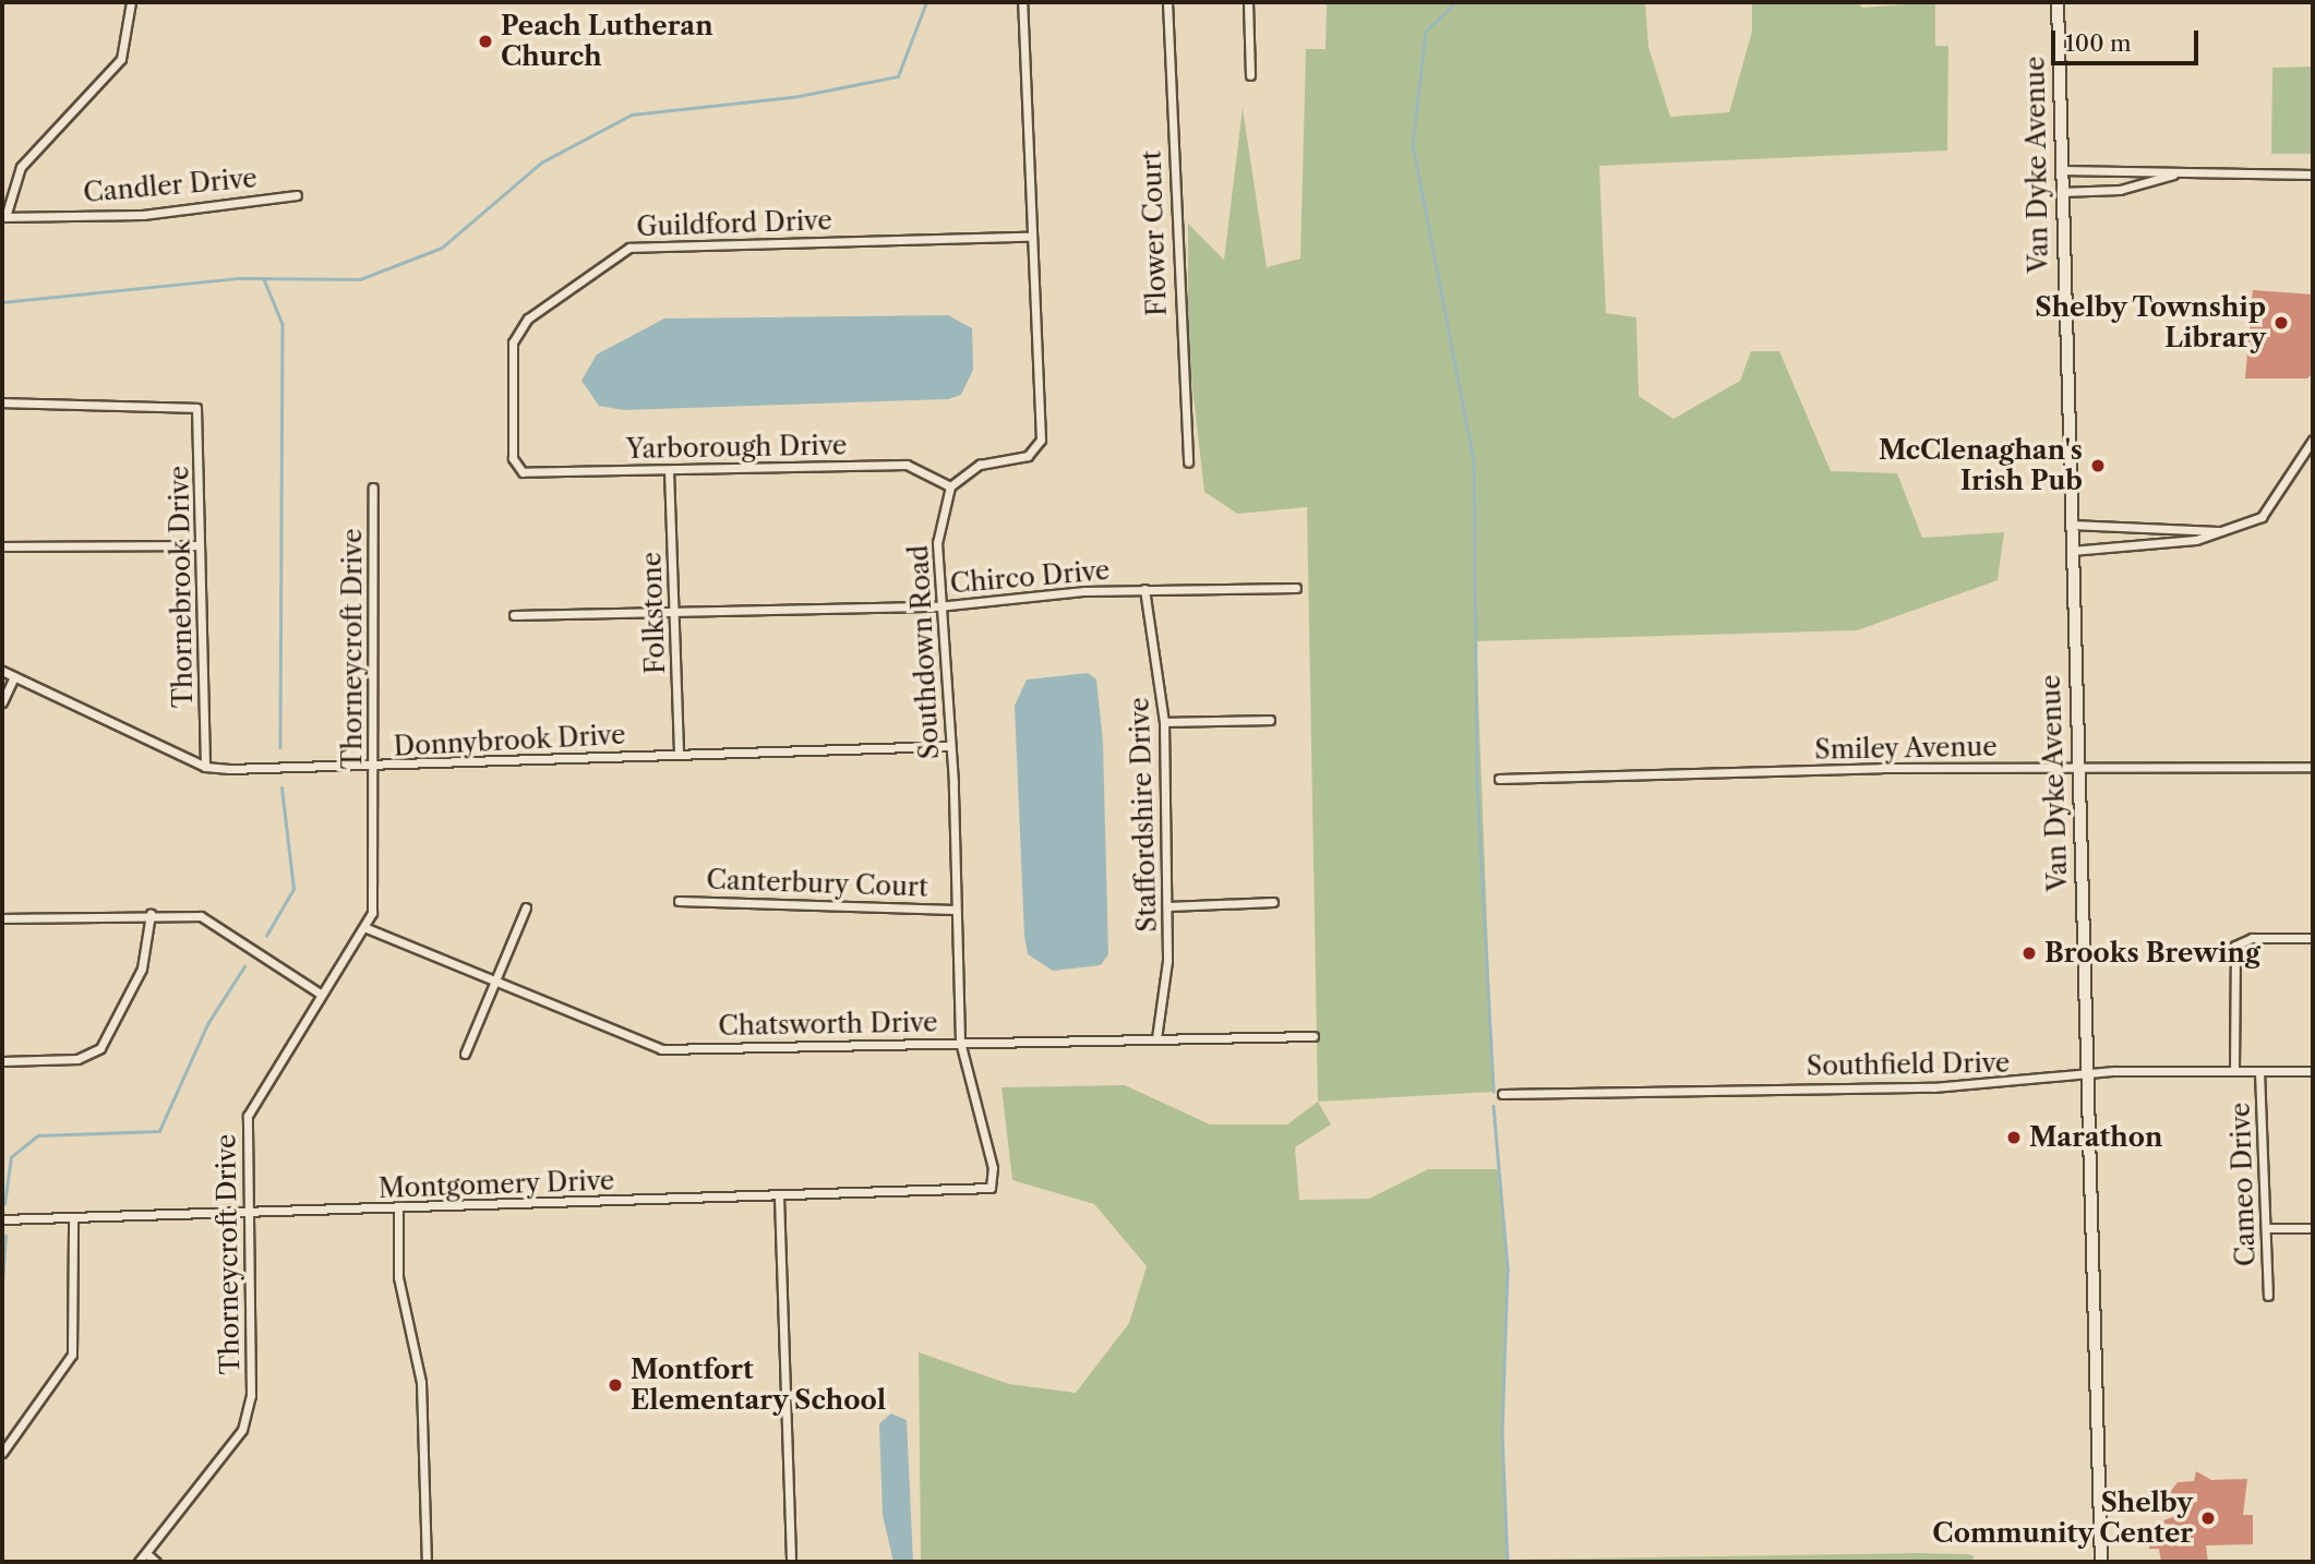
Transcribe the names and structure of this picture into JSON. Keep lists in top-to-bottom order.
{
  "streets": {
    "main road": ["Van Dyke Avenue"],
    "street": [
      "Candler Drive",
      "Guildford Drive",
      "Flower Court",
      "Yarborough Drive",
      "Chirco Drive",
      "Thornebrook Drive",
      "Folkstone",
      "Thorneycroft Drive",
      "Southdown Road",
      "Donnybrook Drive",
      "Smiley Avenue",
      "Staffordshire Drive",
      "Canterbury Court",
      "Chatsworth Drive",
      "Southfield Drive",
      "Montgomery Drive",
      "Cameo Drive"
    ]
  },
  "crossings": [
    ["Van Dyke Avenue", "Smiley Avenue"],
    ["Van Dyke Avenue", "Southfield Drive"],
    ["Guildford Drive", "Yarborough Drive"],
    ["Yarborough Drive", "Folkstone"],
    ["Yarborough Drive", "Southdown Road"],
    ["Chirco Drive", "Folkstone"],
    ["Chirco Drive", "Southdown Road"],
    ["Chirco Drive", "Staffordshire Drive"],
    ["Thornebrook Drive", "Donnybrook Drive"],
    ["Folkstone", "Donnybrook Drive"],
    ["Thorneycroft Drive", "Donnybrook Drive"],
    ["Thorneycroft Drive", "Chatsworth Drive"],
    ["Thorneycroft Drive", "Montgomery Drive"],
    ["Southdown Road", "Donnybrook Drive"],
    ["Southdown Road", "Canterbury Court"],
    ["Southdown Road", "Chatsworth Drive"],
    ["Southdown Road", "Montgomery Drive"],
    ["Staffordshire Drive", "Chatsworth Drive"],
    ["Southfield Drive", "Cameo Drive"]
  ],
  "places": [
    "Peach Lutheran Church",
    "Shelby Township Library",
    "McClenaghan's Irish Pub",
    "Brooks Brewing",
    "Marathon",
    "Montfort Elementary School",
    "Shelby Community Center"
  ],
  "scale_bar": "100 m"
}
